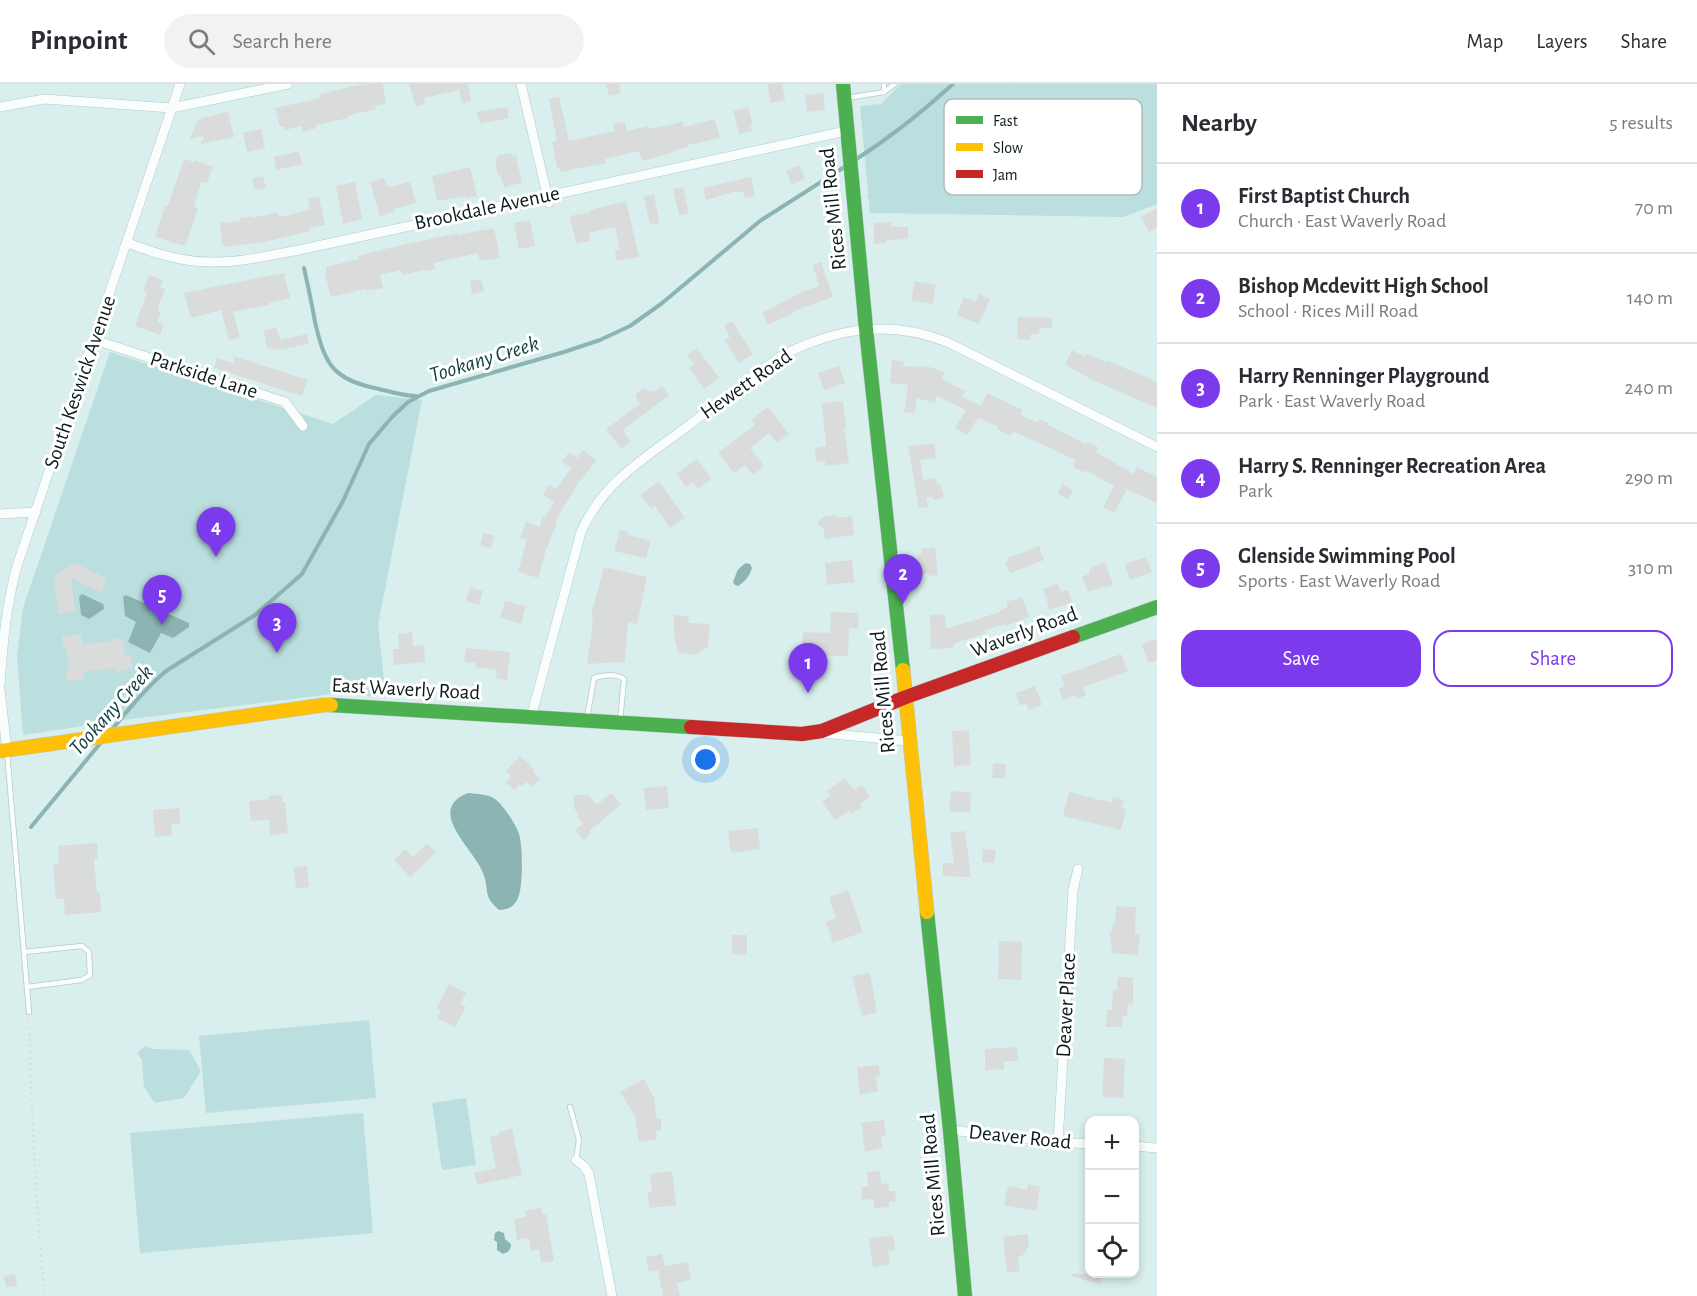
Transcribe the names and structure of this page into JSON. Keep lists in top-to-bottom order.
{
  "streets": {
    "street": [
      "Brookdale Avenue",
      "Rices Mill Road",
      "Parkside Lane",
      "South Keswick Avenue",
      "Hewett Road",
      "Waverly Road",
      "East Waverly Road",
      "Deaver Place",
      "Deaver Road"
    ]
  },
  "crossings": [
    ["Brookdale Avenue", "Rices Mill Road"],
    ["Brookdale Avenue", "South Keswick Avenue"],
    ["Rices Mill Road", "Hewett Road"],
    ["Rices Mill Road", "Waverly Road"],
    ["Rices Mill Road", "East Waverly Road"],
    ["Rices Mill Road", "Deaver Road"],
    ["Parkside Lane", "South Keswick Avenue"],
    ["Hewett Road", "East Waverly Road"],
    ["Waverly Road", "East Waverly Road"],
    ["Deaver Place", "Deaver Road"]
  ],
  "water": ["Tookany Creek"],
  "legend": ["Fast", "Slow", "Jam"],
  "page": {
    "header": "Pinpoint",
    "search": "Search here",
    "nav": ["Map", "Layers", "Share"],
    "heading": ["Nearby", "5 results"],
    "list": [
      {
        "mark": "1",
        "name": "First Baptist Church",
        "note": "Church · East Waverly Road",
        "value": "70 m"
      },
      {
        "mark": "2",
        "name": "Bishop Mcdevitt High School",
        "note": "School · Rices Mill Road",
        "value": "140 m"
      },
      {
        "mark": "3",
        "name": "Harry Renninger Playground",
        "note": "Park · East Waverly Road",
        "value": "240 m"
      },
      {
        "mark": "4",
        "name": "Harry S. Renninger Recreation Area",
        "note": "Park",
        "value": "290 m"
      },
      {
        "mark": "5",
        "name": "Glenside Swimming Pool",
        "note": "Sports · East Waverly Road",
        "value": "310 m"
      }
    ],
    "pins": [
      "4",
      "2",
      "5",
      "3",
      "1"
    ],
    "buttons": ["Save", "Share"],
    "map_buttons": ["+", "−"]
  }
}
